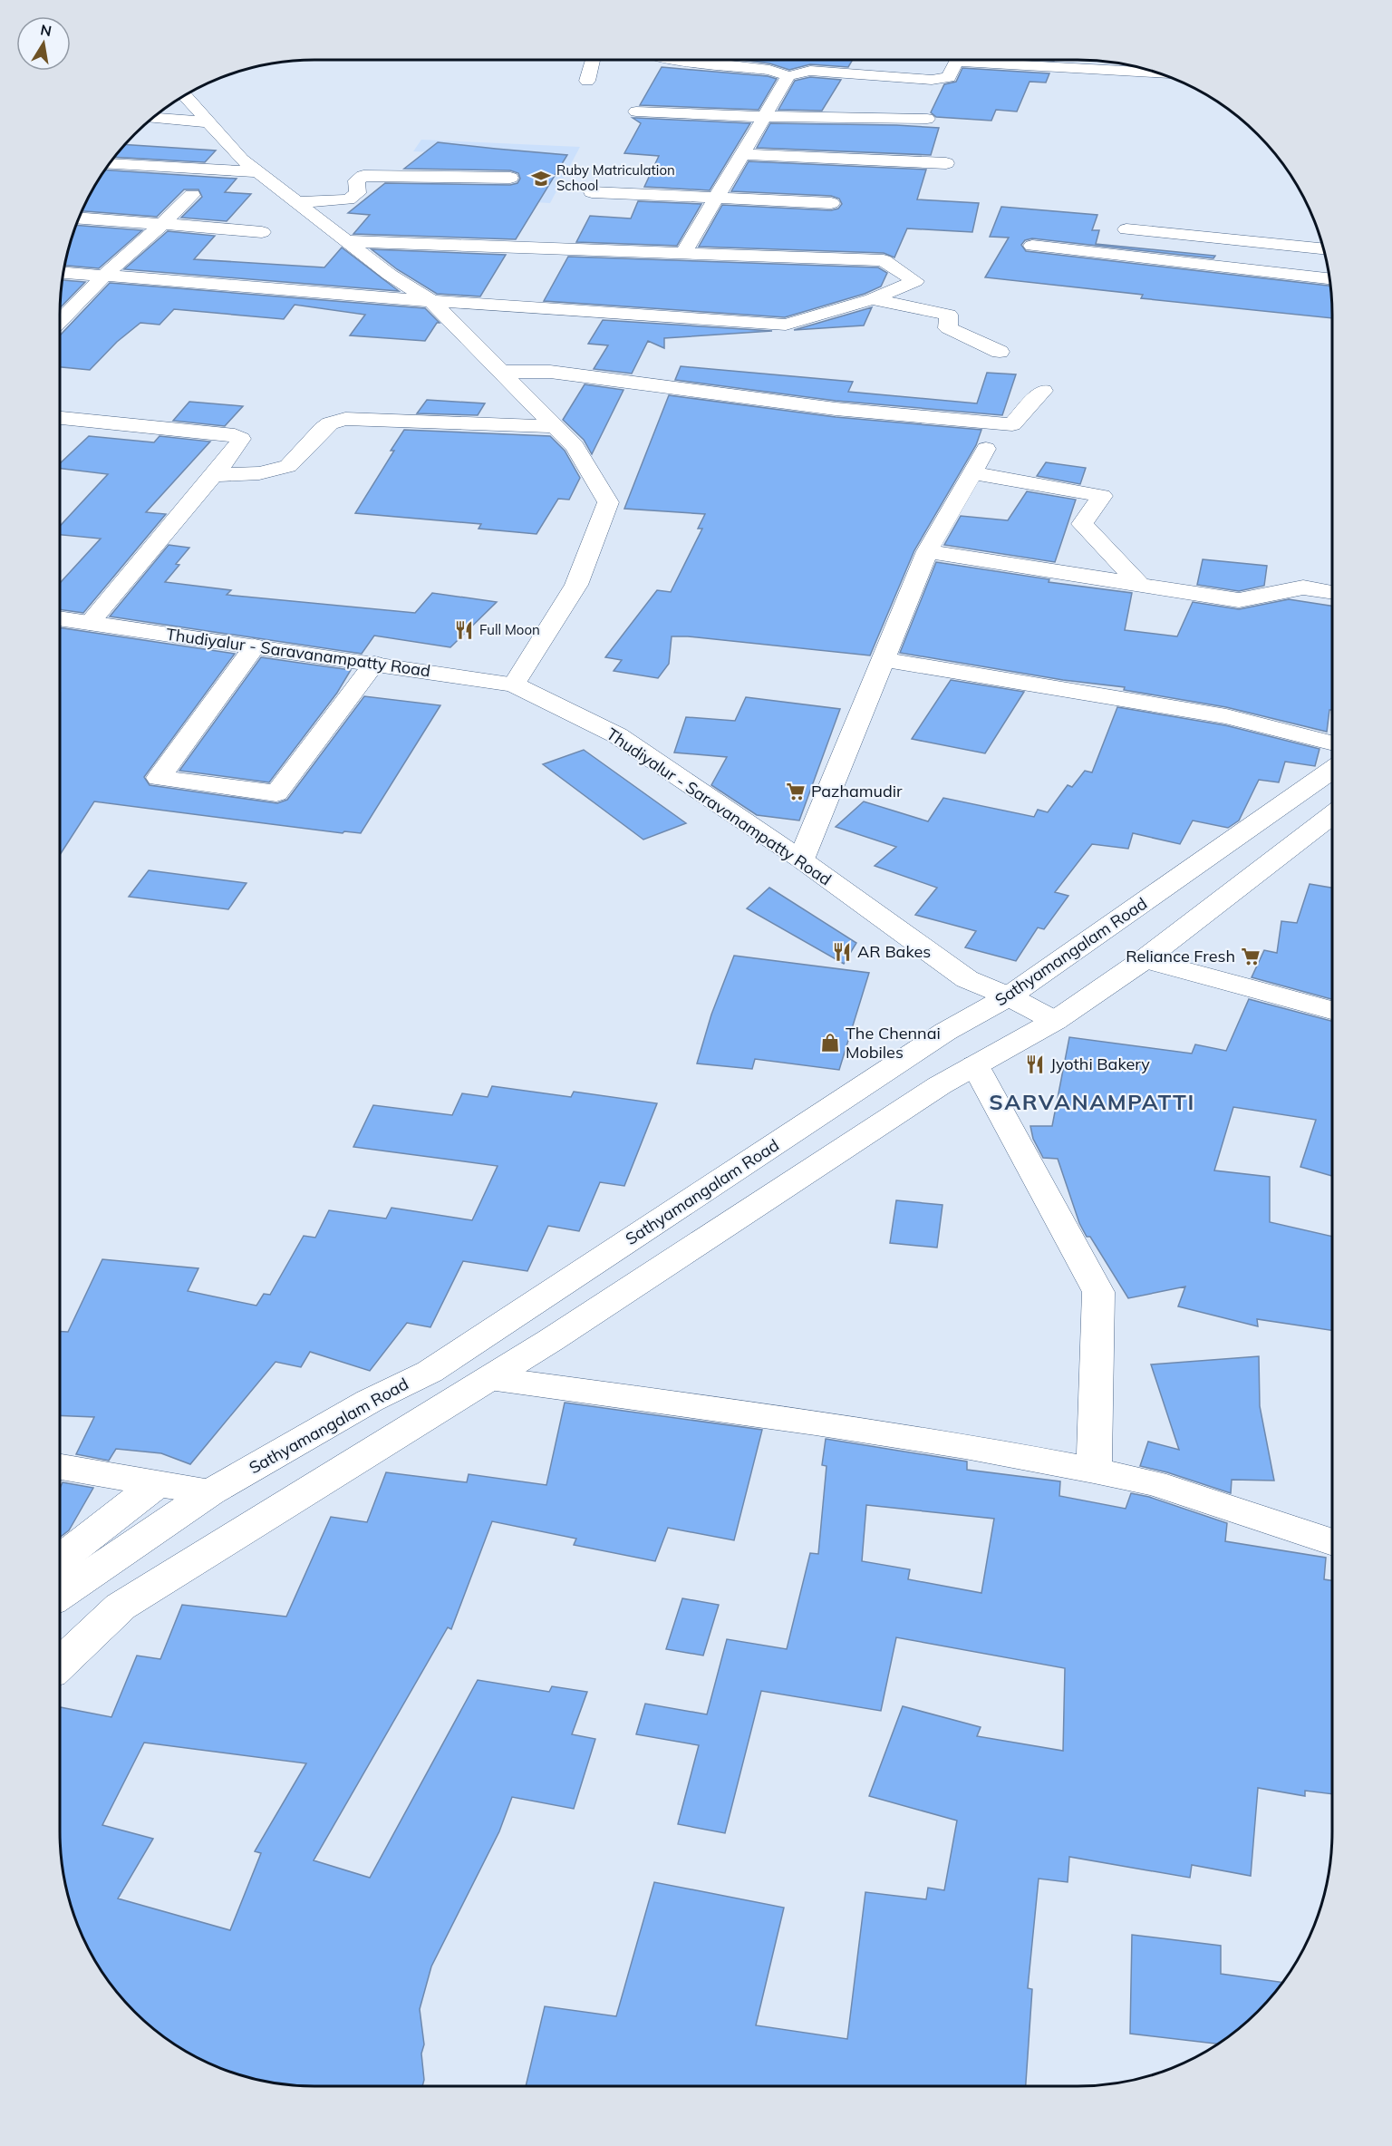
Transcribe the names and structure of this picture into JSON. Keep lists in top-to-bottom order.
{
  "streets": {
    "main road": ["Thudiyalur - Saravanampatty Road", "Sathyamangalam Road"]
  },
  "crossings": [
    ["Thudiyalur - Saravanampatty Road", "Sathyamangalam Road"]
  ],
  "districts": ["SARVANAMPATTI"],
  "places": {
    "school or university": ["Ruby Matriculation School"],
    "restaurant": ["Full Moon", "AR Bakes", "Jyothi Bakery"],
    "supermarket": ["Pazhamudir", "Reliance Fresh"],
    "shop": ["The Chennai Mobiles"]
  },
  "north": "top"
}
